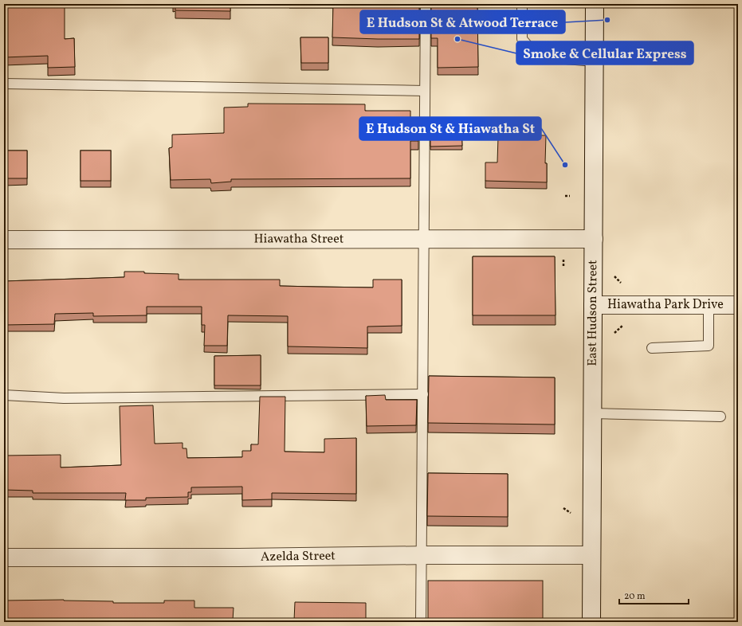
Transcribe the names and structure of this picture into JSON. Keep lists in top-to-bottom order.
{
  "streets": {
    "street": [
      "Hiawatha Street",
      "Hiawatha Park Drive",
      "East Hudson Street",
      "Azelda Street"
    ]
  },
  "crossings": [
    ["Hiawatha Street", "East Hudson Street"],
    ["Hiawatha Park Drive", "East Hudson Street"],
    ["East Hudson Street", "Azelda Street"]
  ],
  "places": ["E Hudson St & Atwood Terrace", "Smoke & Cellular Express", "E Hudson St & Hiawatha St"],
  "scale_bar": "20 m"
}
